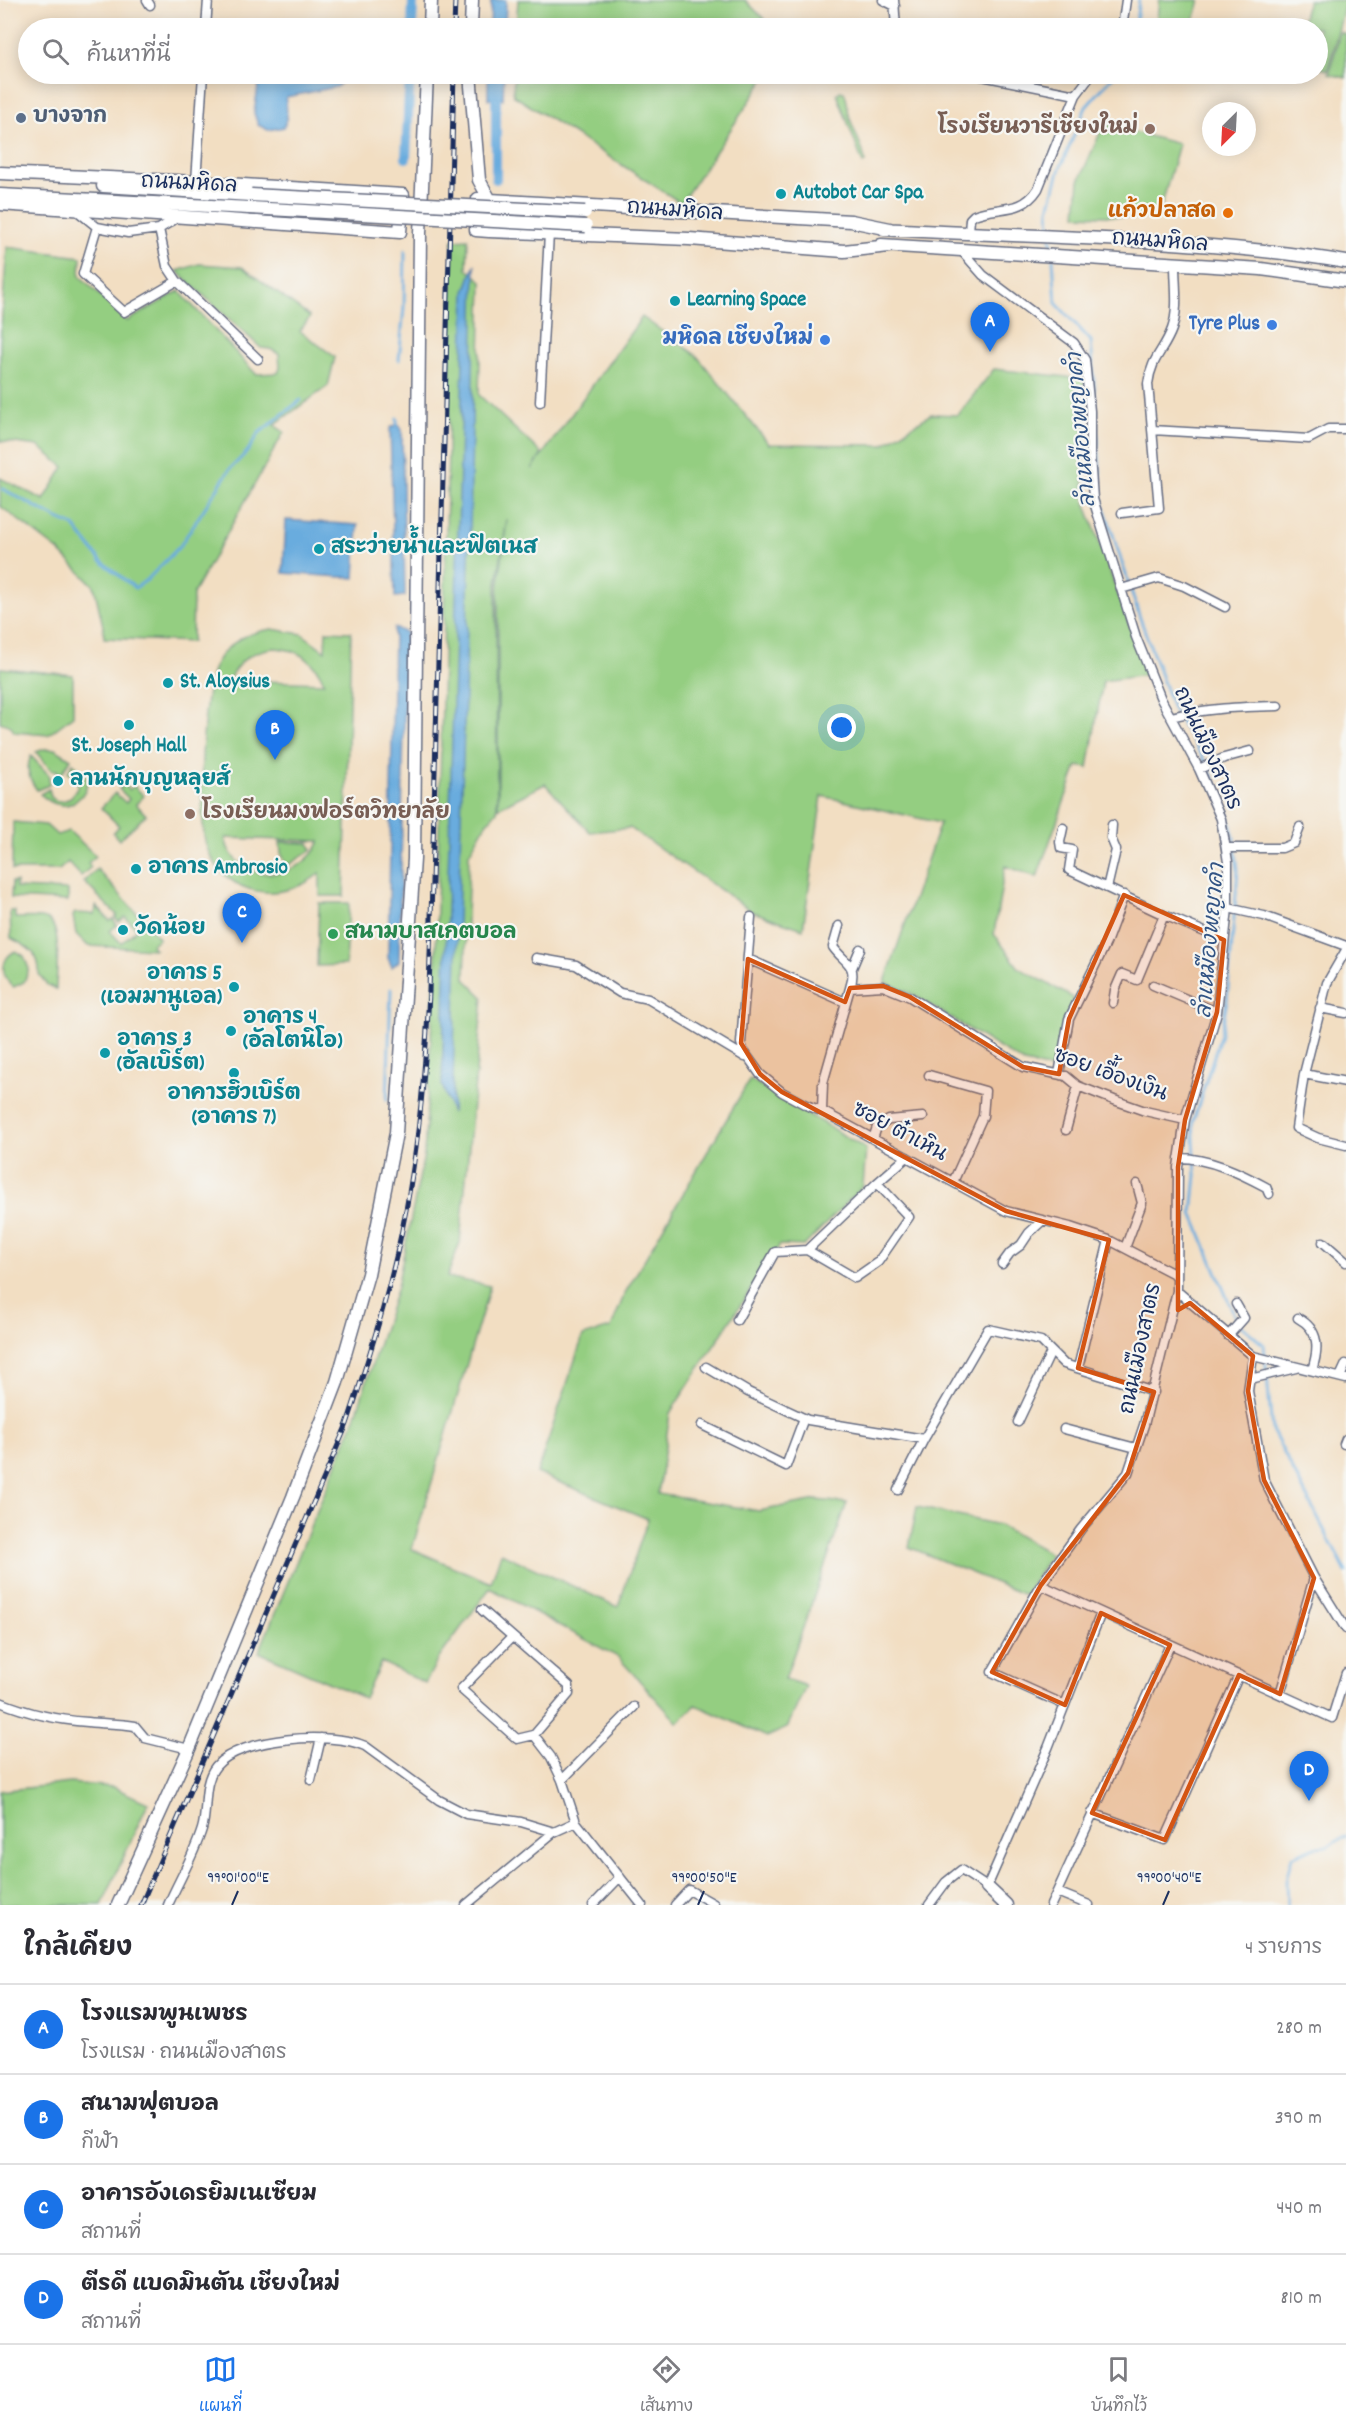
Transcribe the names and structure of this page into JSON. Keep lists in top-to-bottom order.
{
  "streets": {
    "main road": ["ถนนมหิดล"],
    "street": ["ถนนเมืองสาตร", "ซอย เอื้องเงิน", "ซอย ต๋าเหิน"]
  },
  "crossings": [
    ["ถนนมหิดล", "ถนนเมืองสาตร"],
    ["ถนนเมืองสาตร", "ซอย เอื้องเงิน"],
    ["ถนนเมืองสาตร", "ซอย ต๋าเหิน"]
  ],
  "water": ["ลำเหมืองพญาคำ"],
  "places": [
    "บางจาก",
    "โรงเรียนวารีเชียงใหม่",
    "Autobot Car Spa",
    "แก้วปลาสด",
    "Learning Space",
    "Tyre Plus",
    "มหิดล เชียงใหม่",
    "สระว่ายน้ำและฟิตเนส",
    "St. Aloysius",
    "St. Joseph Hall",
    "ลานนักบุญหลุยส์",
    "โรงเรียนมงฟอร์ตวิทยาลัย",
    "อาคาร Ambrosio",
    "วัดน้อย",
    "สนามบาสเกตบอล",
    "อาคาร 5 (เอมมานูเอล)",
    "อาคาร 4 (อัลโตนิโอ)",
    "อาคาร 3 (อัลเบิร์ต)",
    "อาคารฮิวเบิร์ต (อาคาร 7)"
  ],
  "north": "bottom left",
  "page": {
    "search": "ค้นหาที่นี่",
    "pins": [
      "A",
      "B",
      "C",
      "D"
    ],
    "heading": ["ใกล้เคียง", "4 รายการ"],
    "list": [
      {
        "mark": "A",
        "name": "โรงแรมพูนเพชร",
        "note": "โรงแรม · ถนนเมืองสาตร",
        "value": "280 m"
      },
      {
        "mark": "B",
        "name": "สนามฟุตบอล",
        "note": "กีฬา",
        "value": "390 m"
      },
      {
        "mark": "C",
        "name": "อาคารอังเดรยิมเนเซียม",
        "note": "สถานที่",
        "value": "440 m"
      },
      {
        "mark": "D",
        "name": "ตีรดี แบดมินตัน เชียงใหม่",
        "note": "สถานที่",
        "value": "810 m"
      }
    ],
    "nav": ["แผนที่", "เส้นทาง", "บันทึกไว้"]
  },
  "coordinates": ["99°01'00\"E", "99°00'50\"E", "99°00'40\"E"]
}
